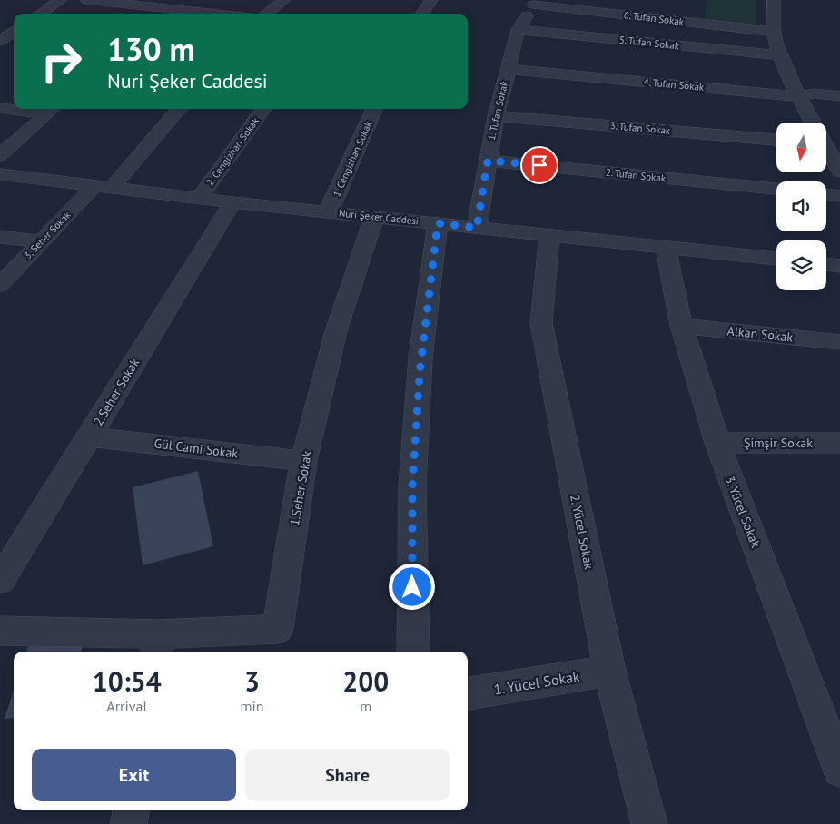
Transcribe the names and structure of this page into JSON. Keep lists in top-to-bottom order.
{
  "streets": {
    "street": [
      "6. Tufan Sokak",
      "5. Tufan Sokak",
      "4. Tufan Sokak",
      "1. Tufan Sokak",
      "3. Tufan Sokak",
      "2. Cengizhan Sokak",
      "1. Cengizhan Sokak",
      "2. Tufan Sokak",
      "Nuri Şeker Caddesi",
      "3. Seher Sokak",
      "Alkan Sokak",
      "2.Seher Sokak",
      "Şimşir Sokak",
      "Gül Cami Sokak",
      "1.Seher Sokak",
      "3. Yücel Sokak",
      "2. Yücel Sokak",
      "1. Yücel Sokak"
    ]
  },
  "crossings": [
    ["6. Tufan Sokak", "1. Tufan Sokak"],
    ["5. Tufan Sokak", "1. Tufan Sokak"],
    ["4. Tufan Sokak", "1. Tufan Sokak"],
    ["1. Tufan Sokak", "3. Tufan Sokak"],
    ["1. Tufan Sokak", "2. Tufan Sokak"],
    ["1. Tufan Sokak", "Nuri Şeker Caddesi"],
    ["2. Cengizhan Sokak", "Nuri Şeker Caddesi"],
    ["1. Cengizhan Sokak", "Nuri Şeker Caddesi"],
    ["Nuri Şeker Caddesi", "3. Seher Sokak"],
    ["Nuri Şeker Caddesi", "2.Seher Sokak"],
    ["Nuri Şeker Caddesi", "1.Seher Sokak"],
    ["Nuri Şeker Caddesi", "3. Yücel Sokak"],
    ["Nuri Şeker Caddesi", "2. Yücel Sokak"],
    ["Alkan Sokak", "3. Yücel Sokak"],
    ["2.Seher Sokak", "Gül Cami Sokak"],
    ["Şimşir Sokak", "3. Yücel Sokak"],
    ["Gül Cami Sokak", "1.Seher Sokak"],
    ["2. Yücel Sokak", "1. Yücel Sokak"]
  ],
  "north": "bottom",
  "page": {
    "turn": ["130 m", "Nuri Şeker Caddesi"],
    "eta": [
      "10:54",
      "Arrival",
      "3",
      "min",
      "200",
      "m"
    ],
    "buttons": ["Exit", "Share"]
  }
}
